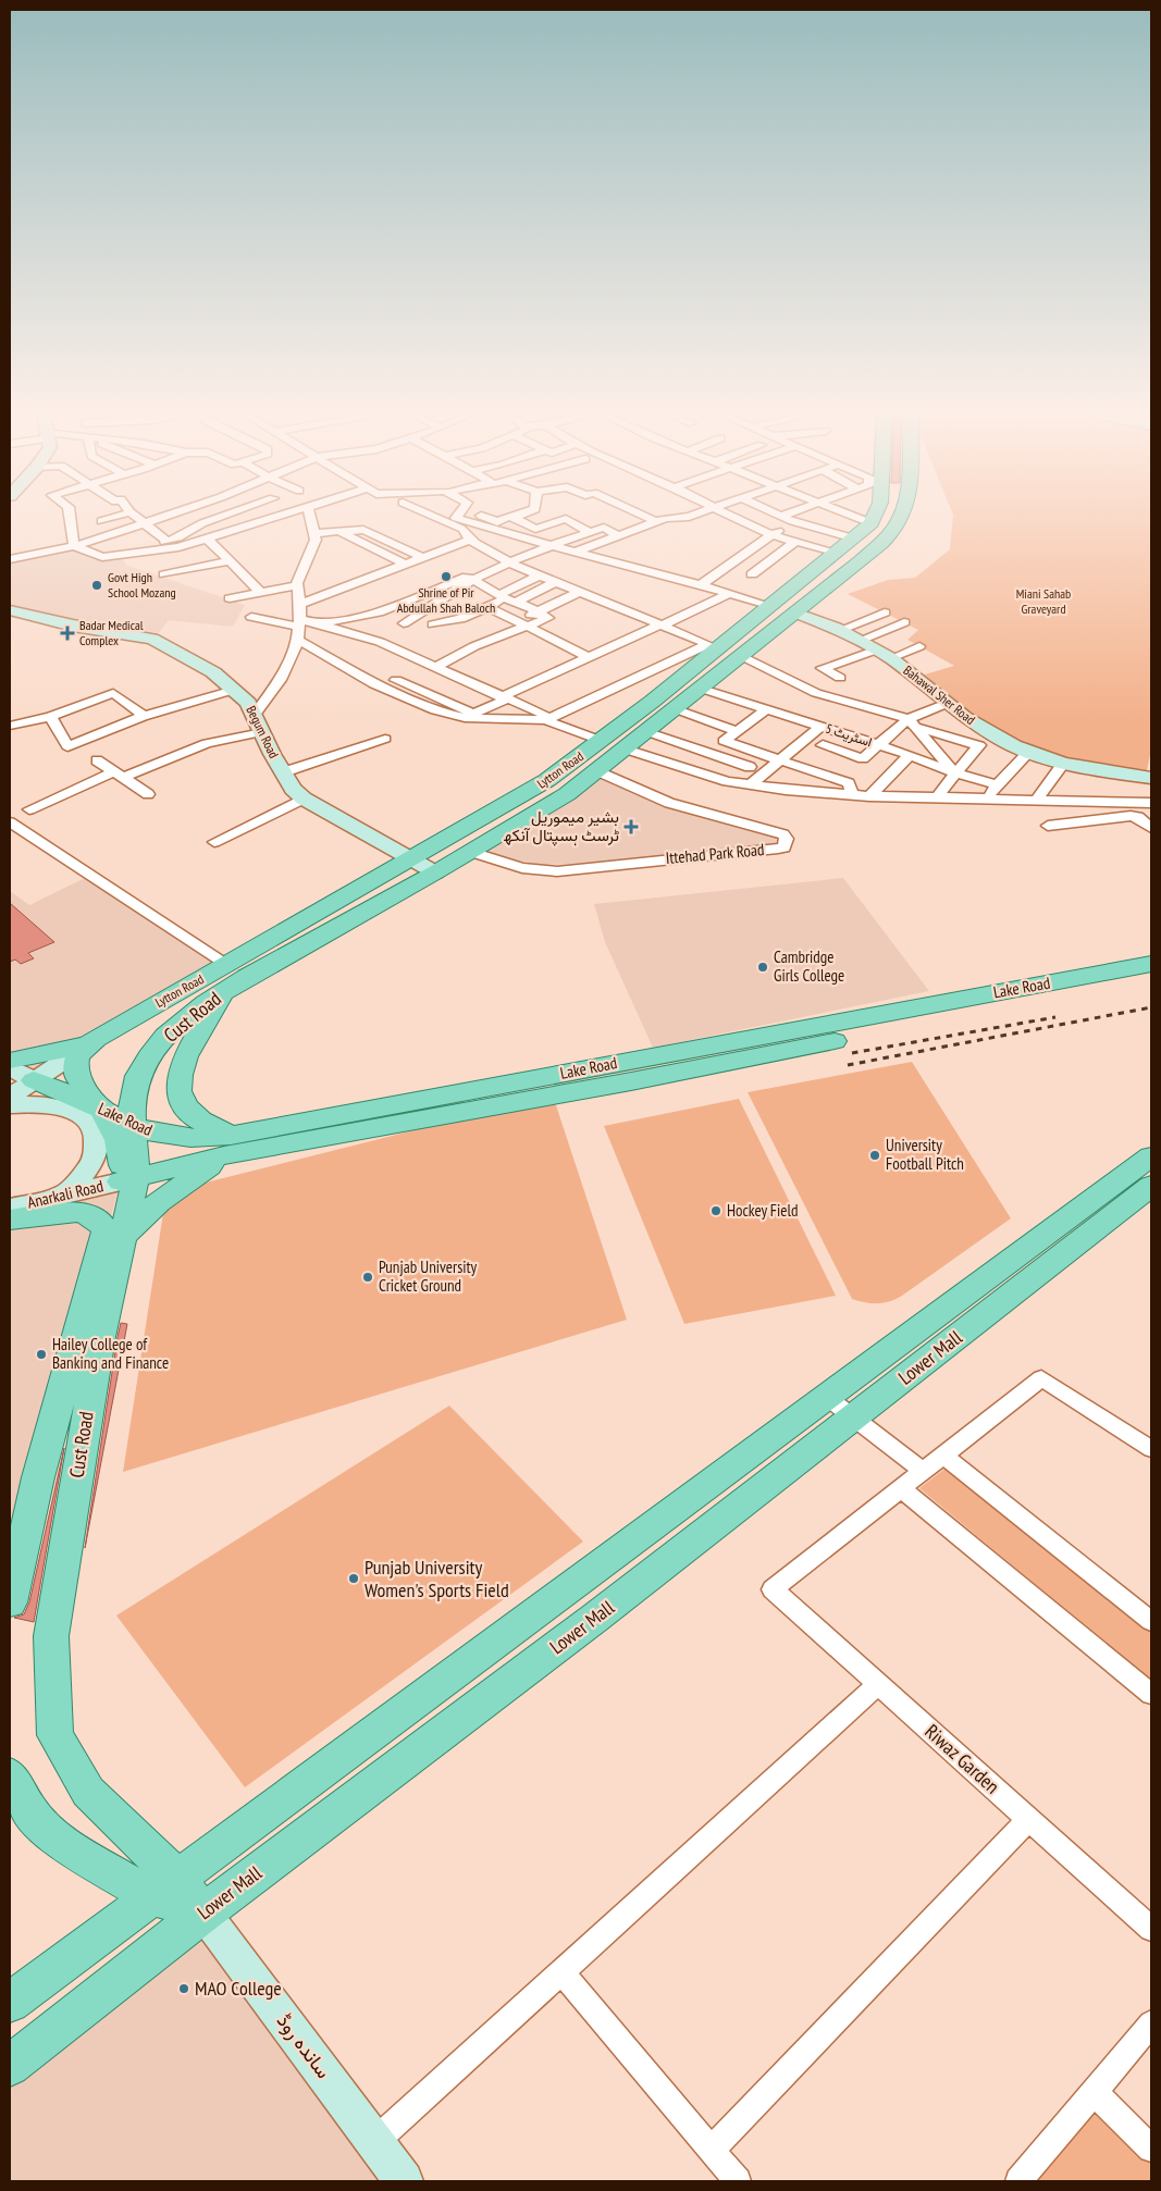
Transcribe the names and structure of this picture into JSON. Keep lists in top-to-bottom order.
{
  "streets": {
    "main road": [
      "Lytton Road",
      "Lake Road",
      "Cust Road",
      "Lower Mall"
    ],
    "street": [
      "Bahawal Sher Road",
      "Begum Road",
      "اسٹریٹ 5",
      "Ittehad Park Road",
      "Anarkali Road",
      "Riwaz Garden",
      "ساندہ روڈ"
    ]
  },
  "crossings": [
    ["Bahawal Sher Road", "Lytton Road"],
    ["Begum Road", "Lytton Road"],
    ["اسٹریٹ 5", "Lytton Road"],
    ["Lytton Road", "Ittehad Park Road"],
    ["Lytton Road", "Cust Road"],
    ["Lake Road", "Cust Road"],
    ["Cust Road", "Anarkali Road"],
    ["Cust Road", "Lower Mall"],
    ["Lower Mall", "ساندہ روڈ"]
  ],
  "parks": ["Miani Sahab Graveyard"],
  "places": {
    "other": [
      "Shrine of Pir Abdullah Shah Baloch",
      "Govt High School Mozang",
      "Cambridge Girls College",
      "University Football Pitch",
      "Hockey Field",
      "Punjab University Cricket Ground",
      "Hailey College of Banking and Finance",
      "Punjab University Women's Sports Field",
      "MAO College"
    ],
    "health": ["Badar Medical Complex", "بشیر میموریل ٹرسٹ ہسپتال آنکھ"]
  }
}
